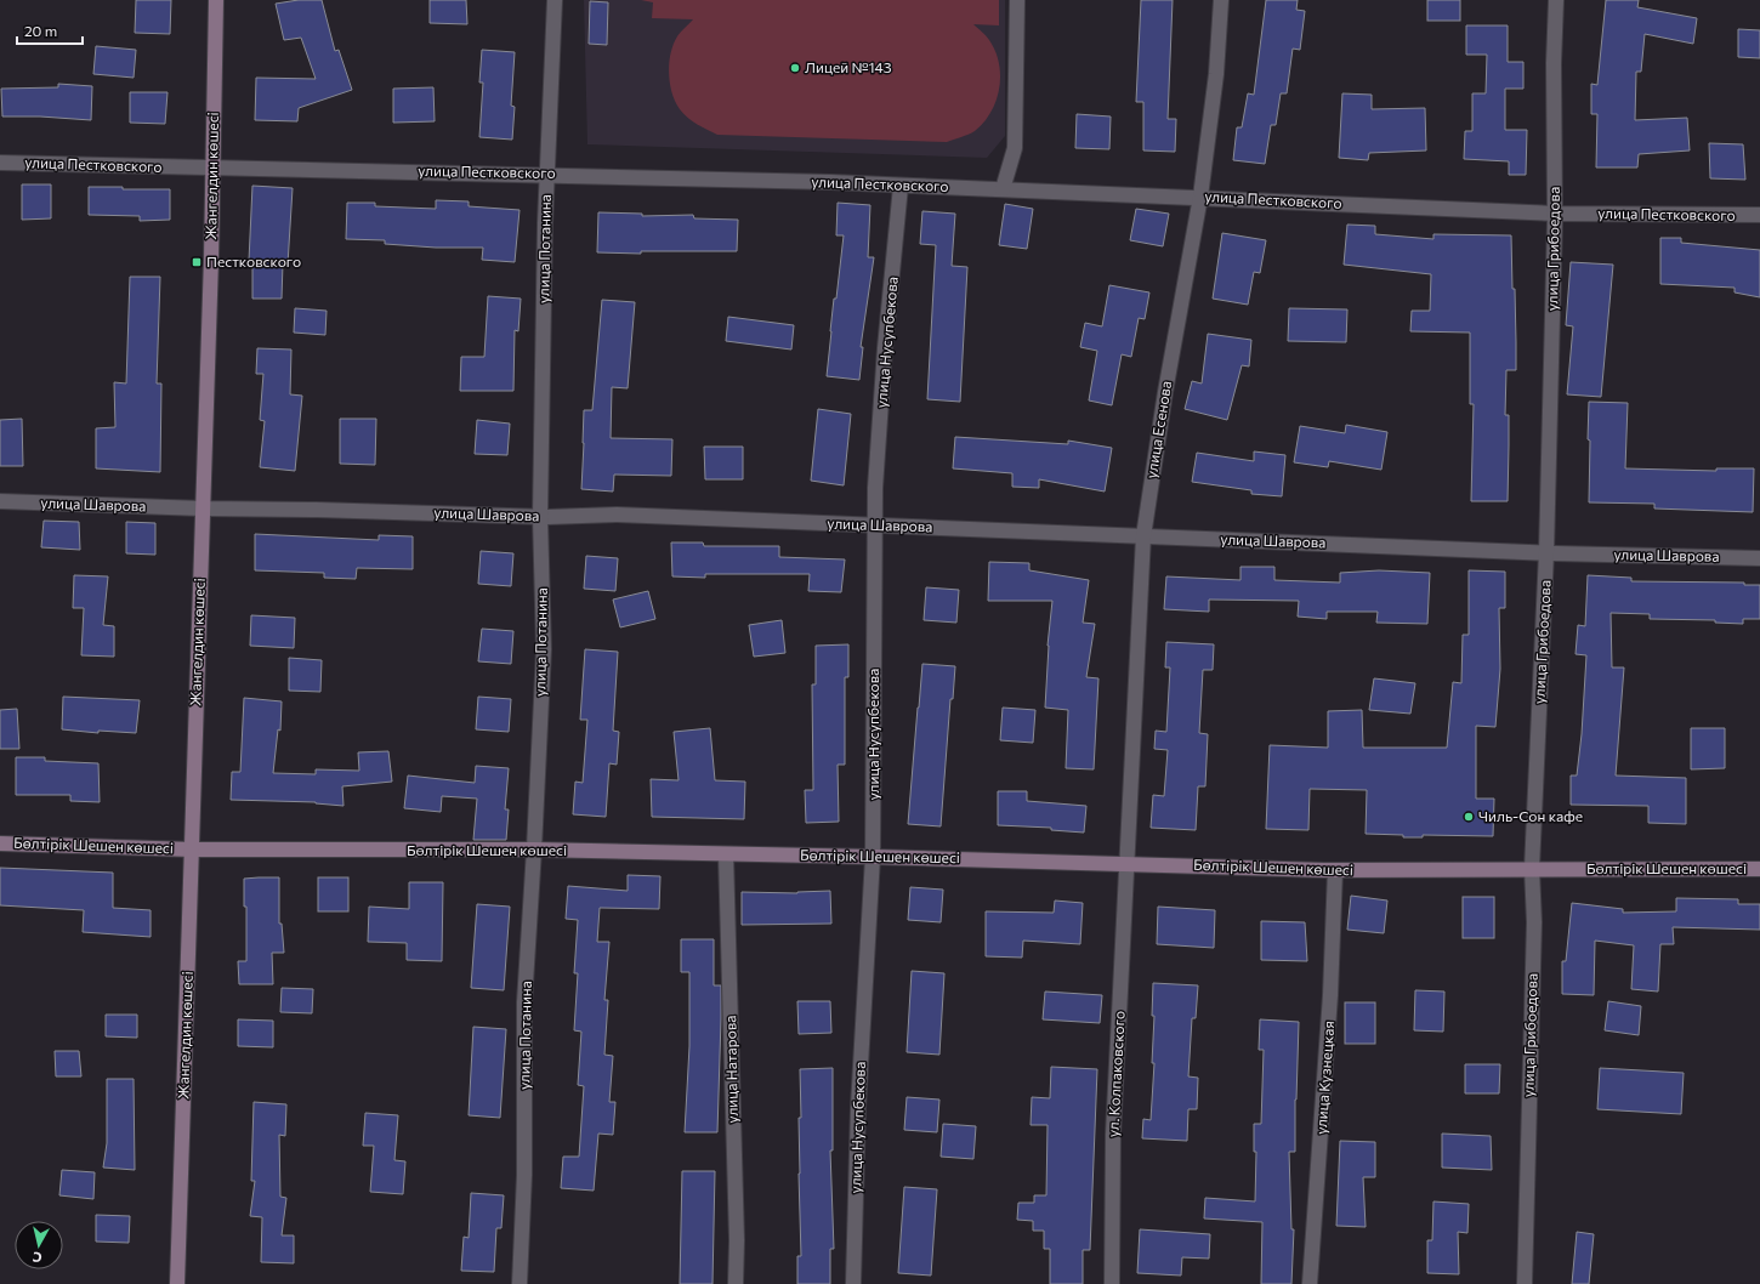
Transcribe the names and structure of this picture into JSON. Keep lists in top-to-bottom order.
{
  "streets": {
    "street": [
      "улица Пестковского",
      "Жангелдин көшесі",
      "улица Потанина",
      "улица Грибоедова",
      "улица Нусупбекова",
      "улица Есенова",
      "улица Шаврова",
      "Бөлтірік Шешен көшесі",
      "улица Натарова",
      "ул. Kолпаковского",
      "улица Кузнецкая"
    ]
  },
  "crossings": [
    ["улица Пестковского", "Жангелдин көшесі"],
    ["улица Пестковского", "улица Потанина"],
    ["улица Пестковского", "улица Грибоедова"],
    ["улица Пестковского", "улица Нусупбекова"],
    ["улица Пестковского", "улица Есенова"],
    ["Жангелдин көшесі", "улица Шаврова"],
    ["Жангелдин көшесі", "Бөлтірік Шешен көшесі"],
    ["улица Потанина", "улица Шаврова"],
    ["улица Потанина", "Бөлтірік Шешен көшесі"],
    ["улица Грибоедова", "улица Шаврова"],
    ["улица Грибоедова", "Бөлтірік Шешен көшесі"],
    ["улица Нусупбекова", "улица Шаврова"],
    ["улица Нусупбекова", "Бөлтірік Шешен көшесі"],
    ["улица Есенова", "улица Шаврова"],
    ["улица Есенова", "Бөлтірік Шешен көшесі"],
    ["улица Есенова", "ул. Kолпаковского"],
    ["Бөлтірік Шешен көшесі", "улица Натарова"],
    ["Бөлтірік Шешен көшесі", "ул. Kолпаковского"],
    ["Бөлтірік Шешен көшесі", "улица Кузнецкая"]
  ],
  "places": {
    "other": ["Лицей №143", "Чиль-Сон кафе"],
    "transit": ["Пестковского"]
  },
  "scale_bar": "20 m",
  "north": "bottom"
}
